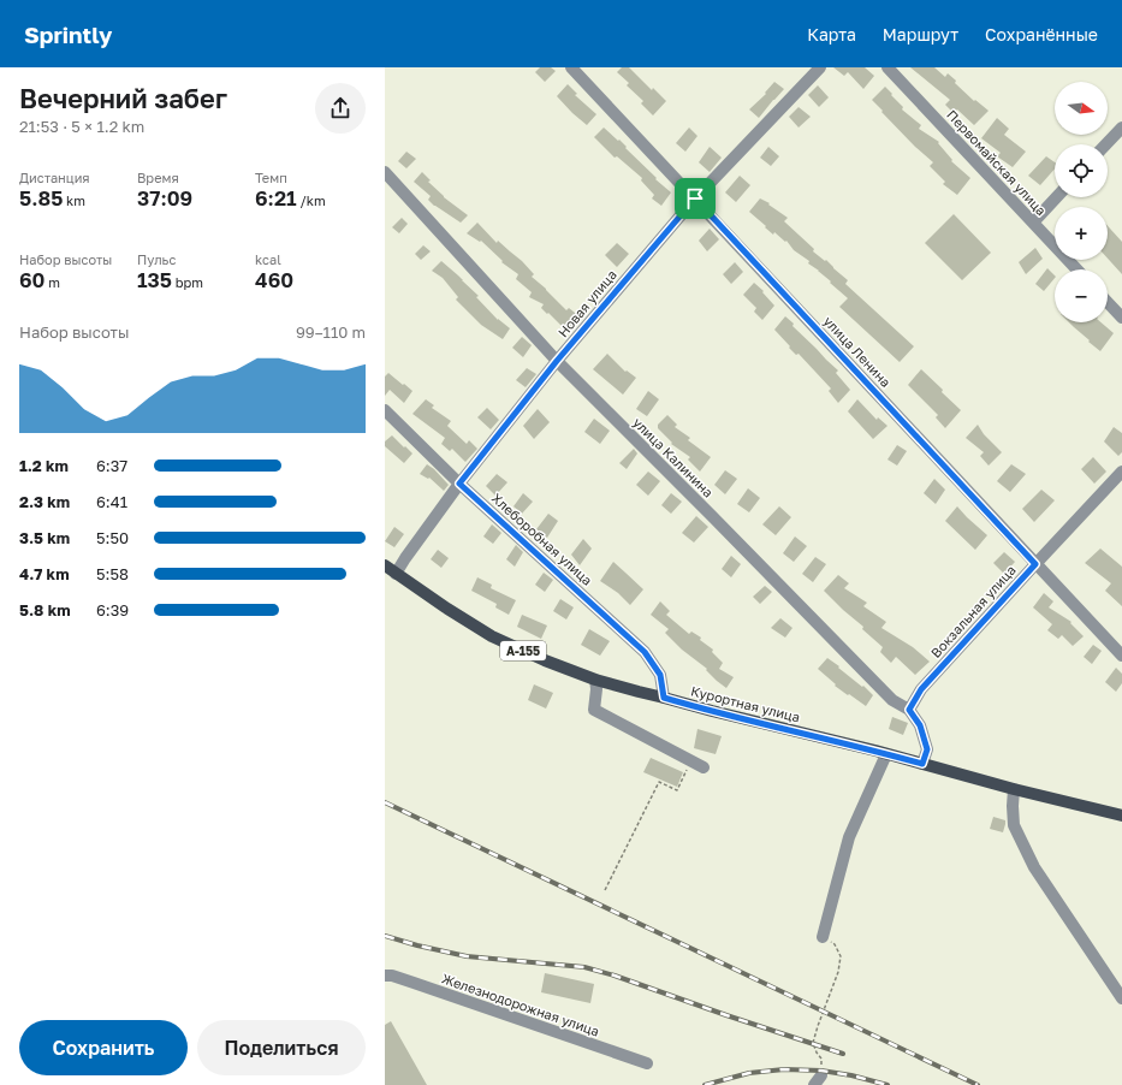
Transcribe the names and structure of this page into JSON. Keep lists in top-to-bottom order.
{
  "streets": {
    "main road": ["А-155", "Курортная улица"],
    "street": [
      "Первомайская улица",
      "Новая улица",
      "улица Ленина",
      "улица Калинина",
      "Хлеборобная улица",
      "Вокзальная улица",
      "Железнодорожная улица"
    ]
  },
  "crossings": [
    ["Новая улица", "улица Ленина"],
    ["Новая улица", "улица Калинина"],
    ["Новая улица", "Хлеборобная улица"],
    ["Новая улица", "Курортная улица"],
    ["улица Ленина", "Вокзальная улица"],
    ["улица Калинина", "Вокзальная улица"],
    ["улица Калинина", "Курортная улица"],
    ["Хлеборобная улица", "Курортная улица"]
  ],
  "north": "right",
  "page": {
    "header": "Sprintly",
    "nav": ["Карта", "Маршрут", "Сохранённые"],
    "heading": ["Вечерний забег", "21:53 · 5 × 1.2 km"],
    "map_buttons": ["+", "−"],
    "stats": [
      ["Дистанция", "5.85 km"],
      ["Время", "37:09"],
      ["Темп", "6:21 /km"],
      ["Набор высоты", "60 m"],
      ["Пульс", "135 bpm"],
      ["kcal", "460"]
    ],
    "chart": ["Набор высоты", "99–110 m"],
    "list": [
      {
        "name": "1.2 km",
        "note": "6:37"
      },
      {
        "name": "2.3 km",
        "note": "6:41"
      },
      {
        "name": "3.5 km",
        "note": "5:50"
      },
      {
        "name": "4.7 km",
        "note": "5:58"
      },
      {
        "name": "5.8 km",
        "note": "6:39"
      }
    ],
    "buttons": ["Сохранить", "Поделиться"]
  }
}
